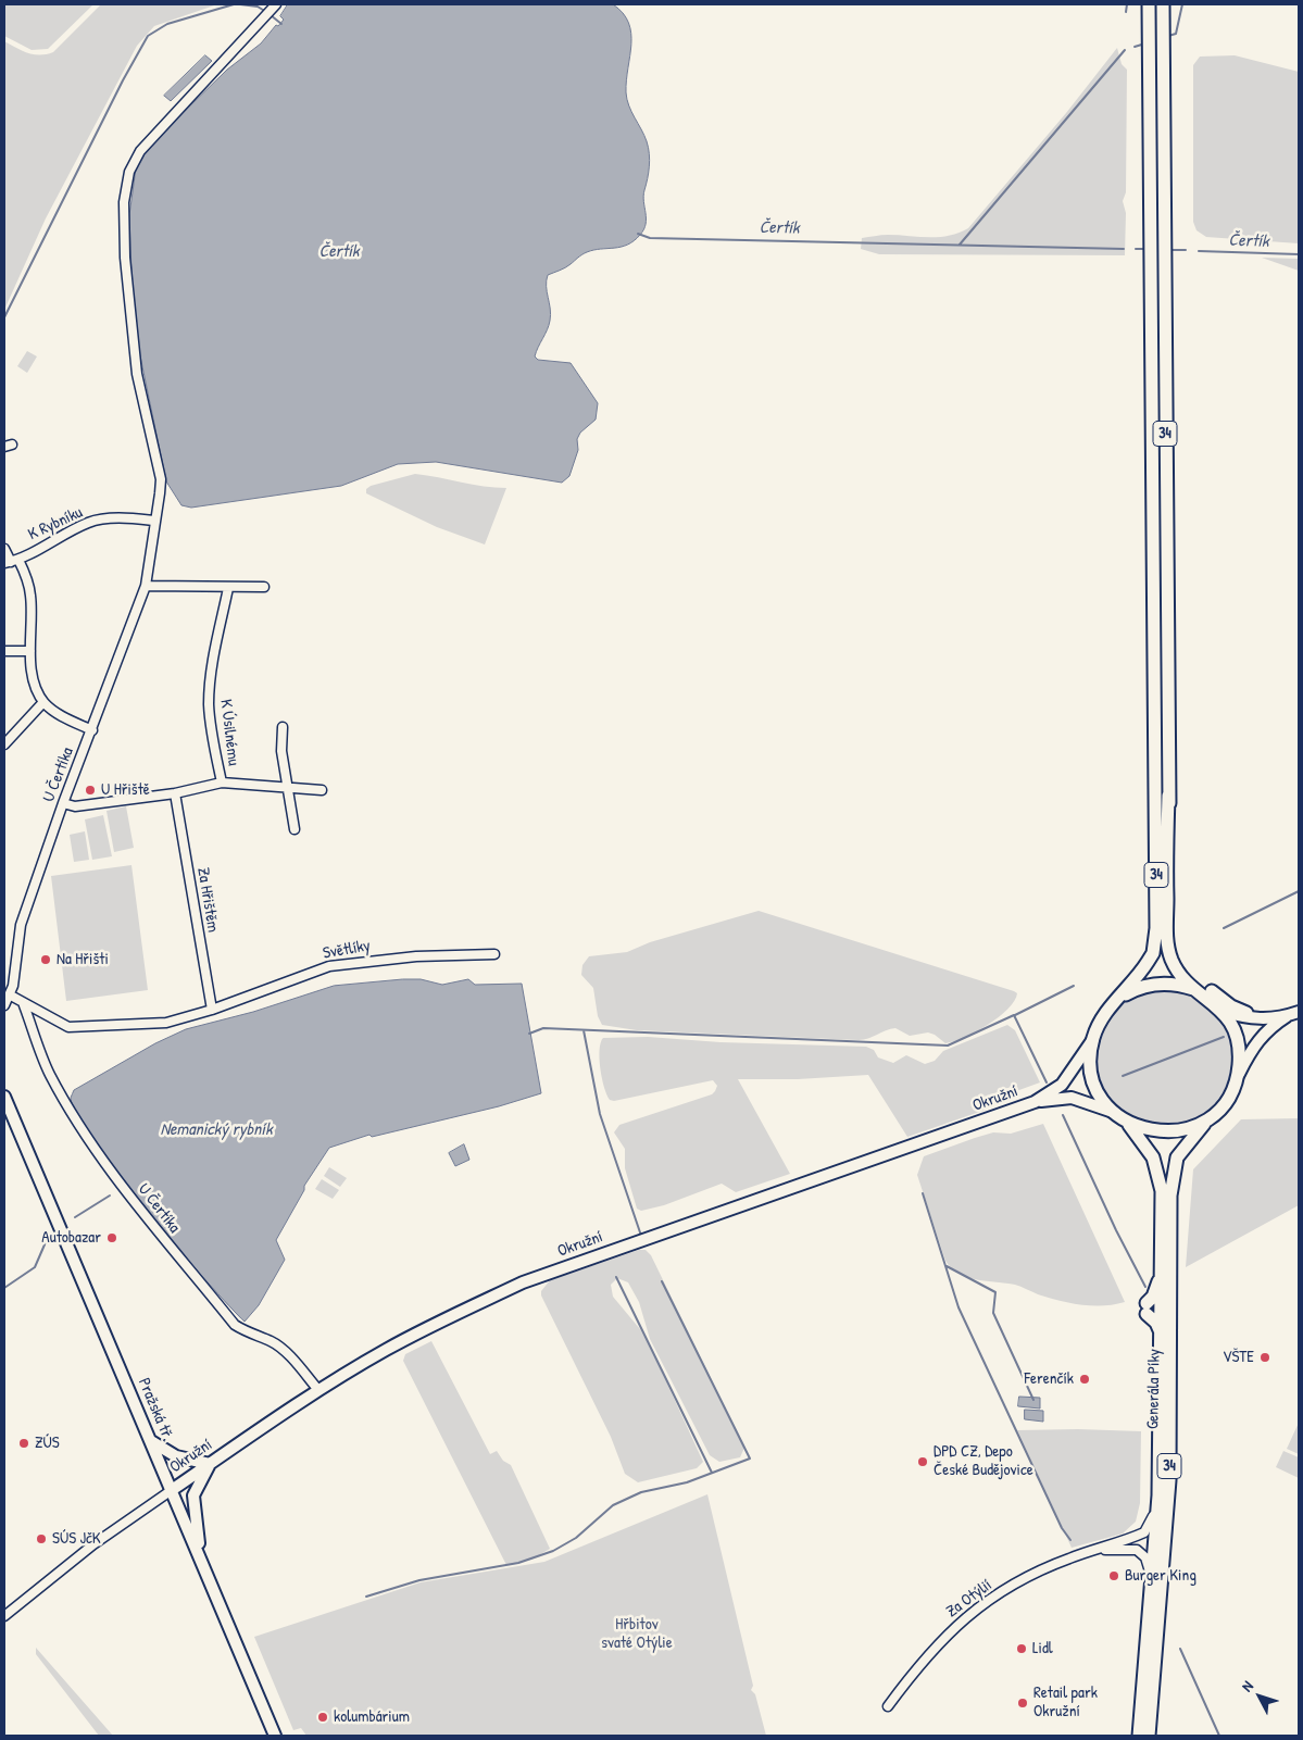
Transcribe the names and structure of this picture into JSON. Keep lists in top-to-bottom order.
{
  "streets": {
    "highway": ["34", "Generála Píky"],
    "main road": ["Okružní", "Pražská tř."],
    "street": [
      "K Rybníku",
      "K Úsilnému",
      "U Čertíka",
      "Za Hřištěm",
      "Světlíky",
      "Za Otýlií"
    ]
  },
  "crossings": [
    ["34", "Okružní"],
    ["34", "Generála Píky"],
    ["K Rybníku", "U Čertíka"],
    ["U Čertíka", "Okružní"],
    ["Za Hřištěm", "Světlíky"],
    ["Okružní", "Generála Píky"],
    ["Okružní", "Pražská tř."],
    ["Generála Píky", "Za Otýlií"]
  ],
  "water": ["Čertík", "Nemanický rybník"],
  "parks": ["Hřbitov svaté Otýlie"],
  "places": [
    "U Hřiště",
    "Na Hřišti",
    "Autobazar",
    "VŠTE",
    "Ferenčík",
    "ZÚS",
    "DPD CZ, Depo České Budějovice",
    "SÚS JčK",
    "Burger King",
    "Lidl",
    "Retail park Okružní",
    "kolumbárium"
  ],
  "north": "top left"
}
